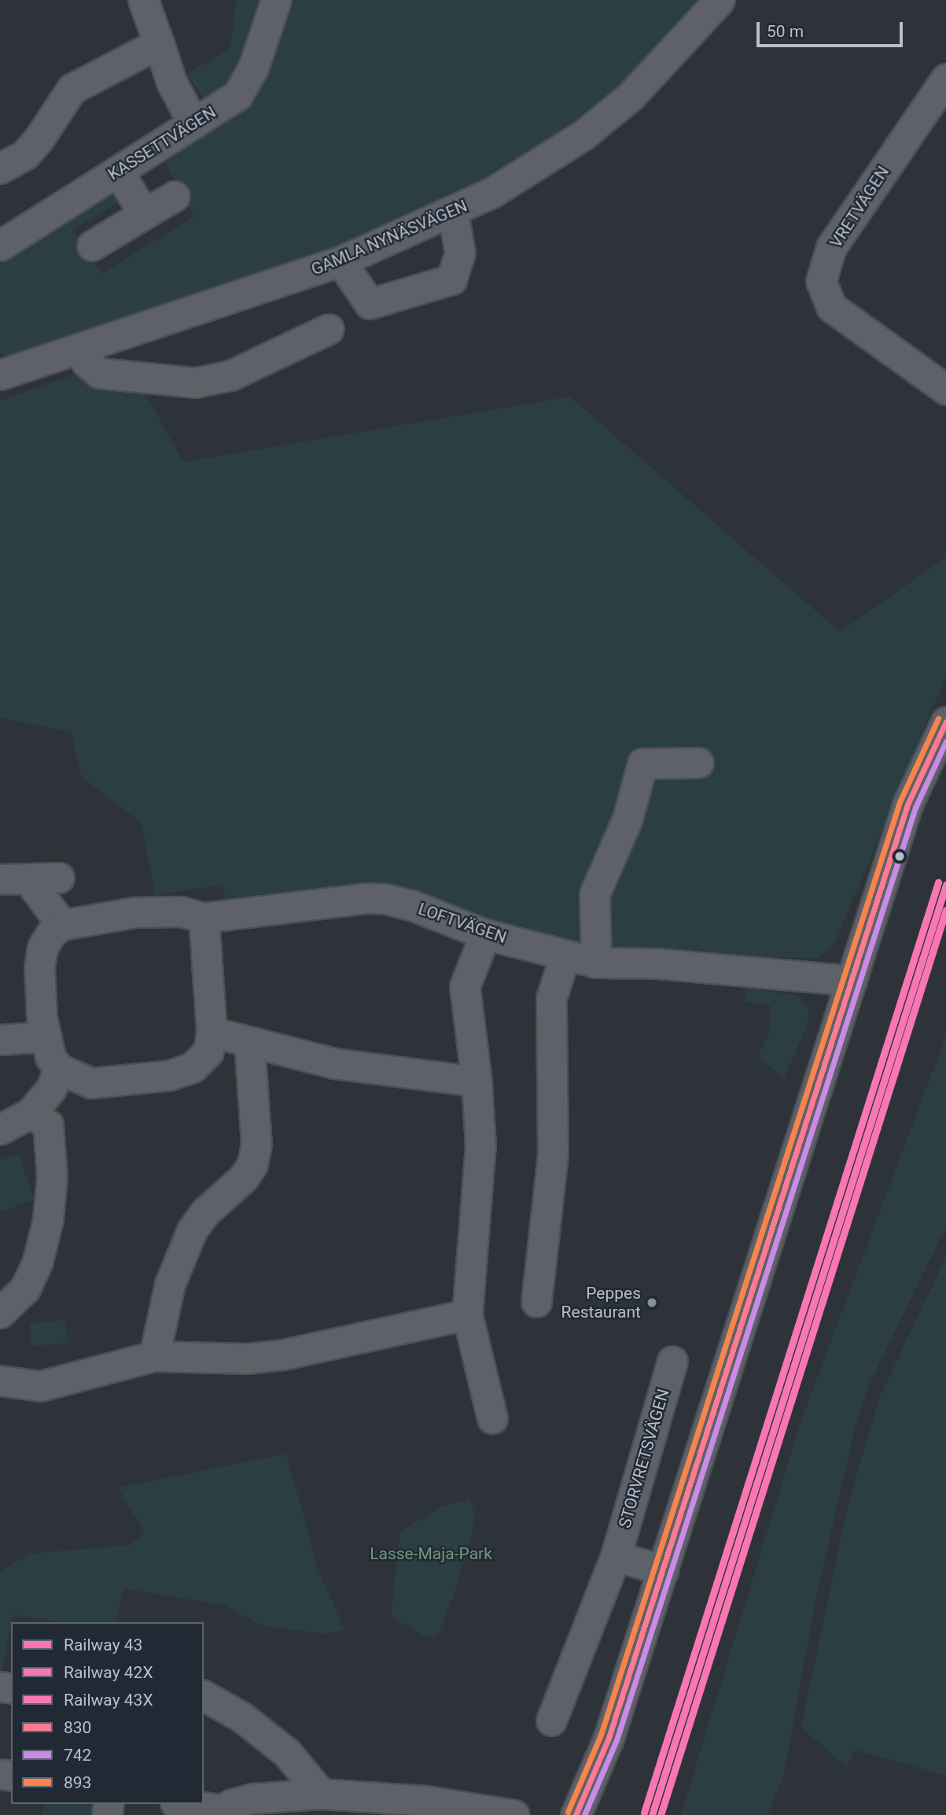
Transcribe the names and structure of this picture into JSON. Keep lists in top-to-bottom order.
{
  "streets": {
    "street": [
      "KASSETTVÄGEN",
      "VRETVÄGEN",
      "GAMLA NYNÄSVÄGEN",
      "LOFTVÄGEN",
      "STORVRETSVÄGEN"
    ]
  },
  "parks": ["Lasse-Maja-Park"],
  "places": ["Peppes Restaurant"],
  "lines": [
    "transit line 893",
    "transit line 830",
    "transit line 742",
    "rail line 43X",
    "rail line 43",
    "rail line 42X"
  ],
  "legend": [
    "Railway 43",
    "Railway 42X",
    "Railway 43X",
    "830",
    "742",
    "893"
  ],
  "scale_bar": "50 m"
}
